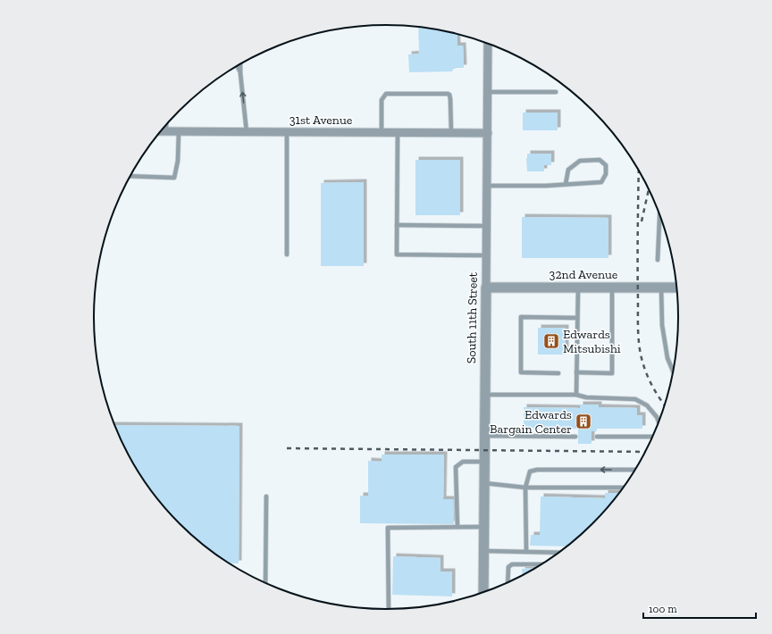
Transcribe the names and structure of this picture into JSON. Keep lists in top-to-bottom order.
{
  "streets": {
    "street": ["31st Avenue", "32nd Avenue", "South 11th Street"]
  },
  "crossings": [
    ["31st Avenue", "South 11th Street"],
    ["32nd Avenue", "South 11th Street"]
  ],
  "places": {
    "building": ["Edwards Mitsubishi", "Edwards Bargain Center"]
  },
  "scale_bar": "100 m"
}
